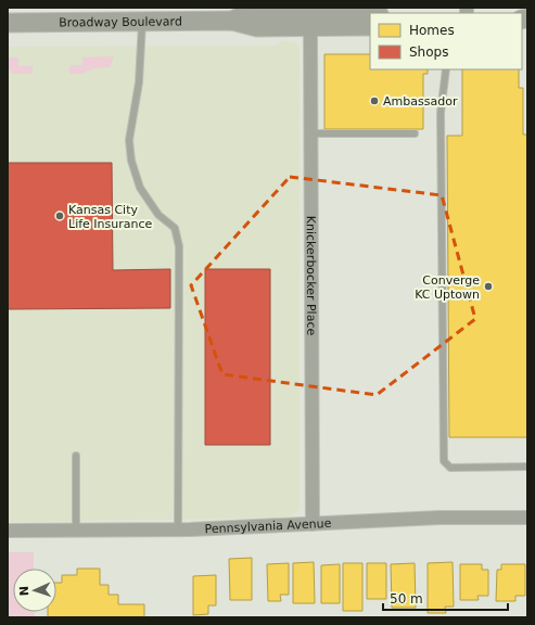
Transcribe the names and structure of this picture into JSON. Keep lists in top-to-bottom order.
{
  "streets": {
    "main road": ["Broadway Boulevard"],
    "street": ["Knickerbocker Place", "Pennsylvania Avenue"]
  },
  "crossings": [
    ["Broadway Boulevard", "Knickerbocker Place"],
    ["Knickerbocker Place", "Pennsylvania Avenue"]
  ],
  "places": ["Ambassador", "Kansas City Life Insurance", "Converge KC Uptown"],
  "legend": ["Homes", "Shops"],
  "scale_bar": "50 m",
  "north": "left"
}
